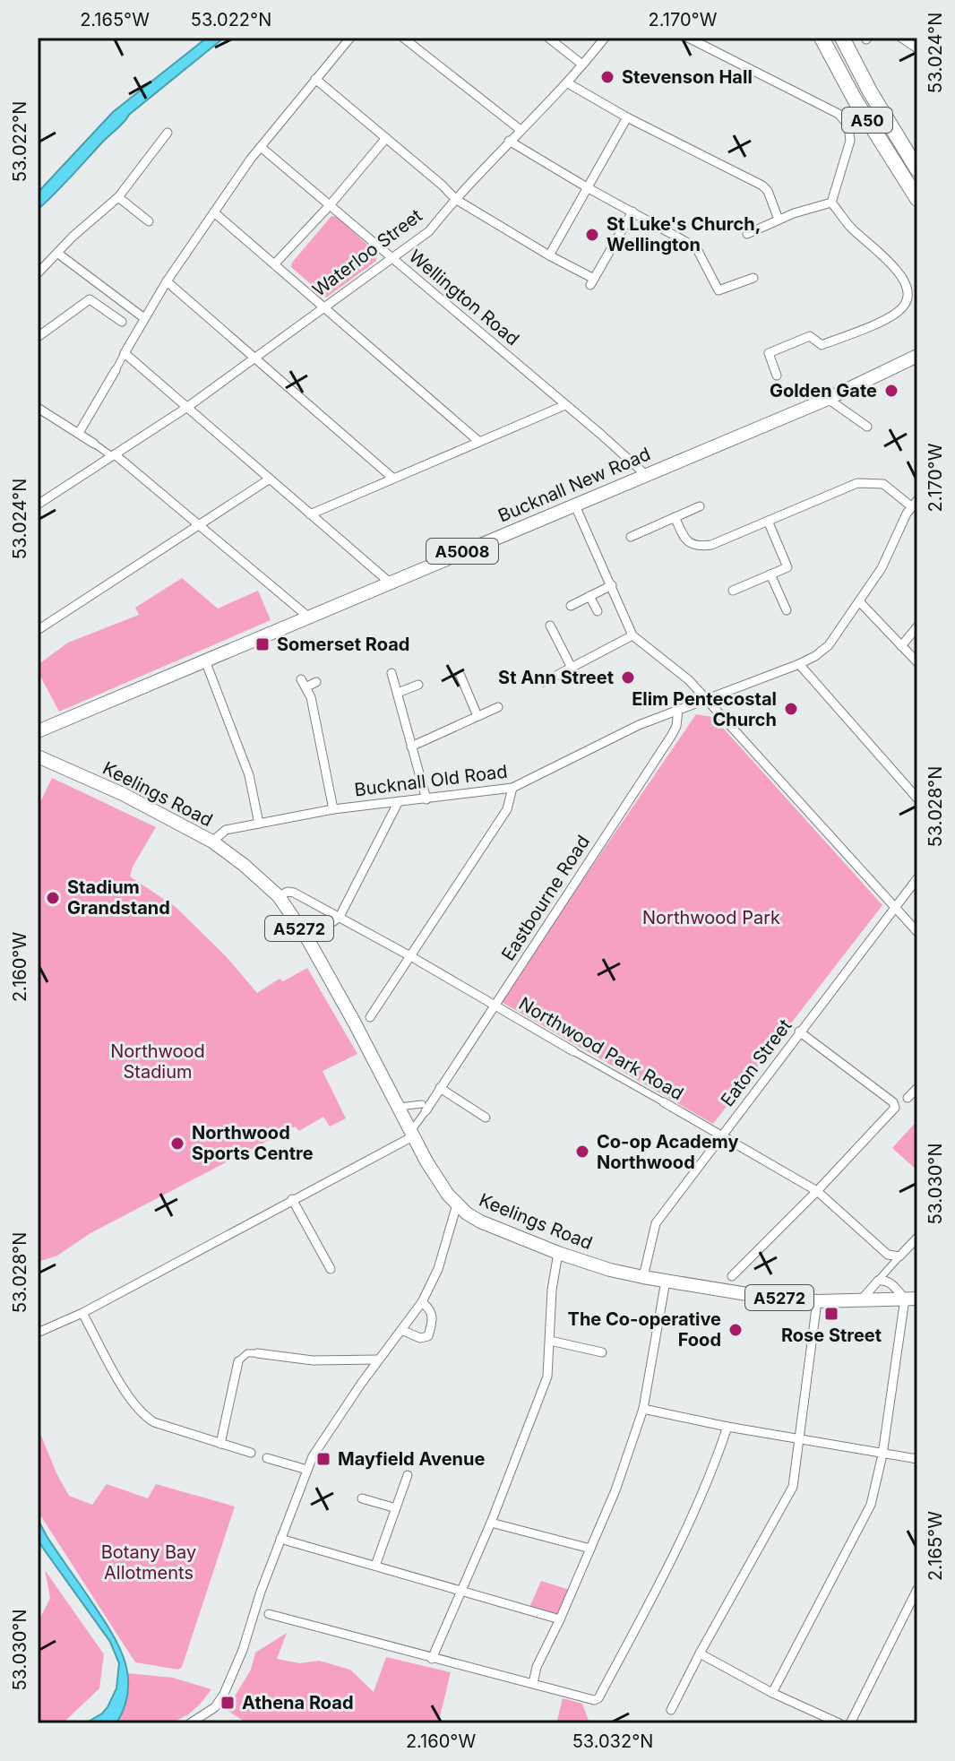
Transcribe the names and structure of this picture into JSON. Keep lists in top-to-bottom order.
{
  "streets": {
    "highway": ["A50"],
    "main road": [
      "Bucknall New Road",
      "A5008",
      "Keelings Road",
      "A5272"
    ],
    "street": [
      "Waterloo Street",
      "Wellington Road",
      "Bucknall Old Road",
      "Eastbourne Road",
      "Northwood Park Road",
      "Eaton Street"
    ]
  },
  "crossings": [
    ["Waterloo Street", "Wellington Road"],
    ["Wellington Road", "Bucknall New Road"],
    ["Bucknall Old Road", "Keelings Road"],
    ["Bucknall Old Road", "Eastbourne Road"],
    ["Keelings Road", "Eastbourne Road"],
    ["Keelings Road", "Northwood Park Road"],
    ["Keelings Road", "Eaton Street"],
    ["Eastbourne Road", "Northwood Park Road"],
    ["Northwood Park Road", "Eaton Street"]
  ],
  "parks": ["Northwood Park", "Northwood Stadium", "Botany Bay Allotments"],
  "places": {
    "other": [
      "Stevenson Hall",
      "St Luke's Church, Wellington",
      "Golden Gate",
      "St Ann Street",
      "Elim Pentecostal Church",
      "Stadium Grandstand",
      "Northwood Sports Centre",
      "Co-op Academy Northwood",
      "The Co-operative Food"
    ],
    "transit": [
      "Somerset Road",
      "Rose Street",
      "Mayfield Avenue",
      "Athena Road"
    ]
  },
  "coordinates": [
    "2.165°W",
    "53.022°N",
    "2.170°W",
    "53.024°N",
    "53.028°N",
    "2.160°W",
    "53.030°N",
    "53.032°N"
  ]
}
